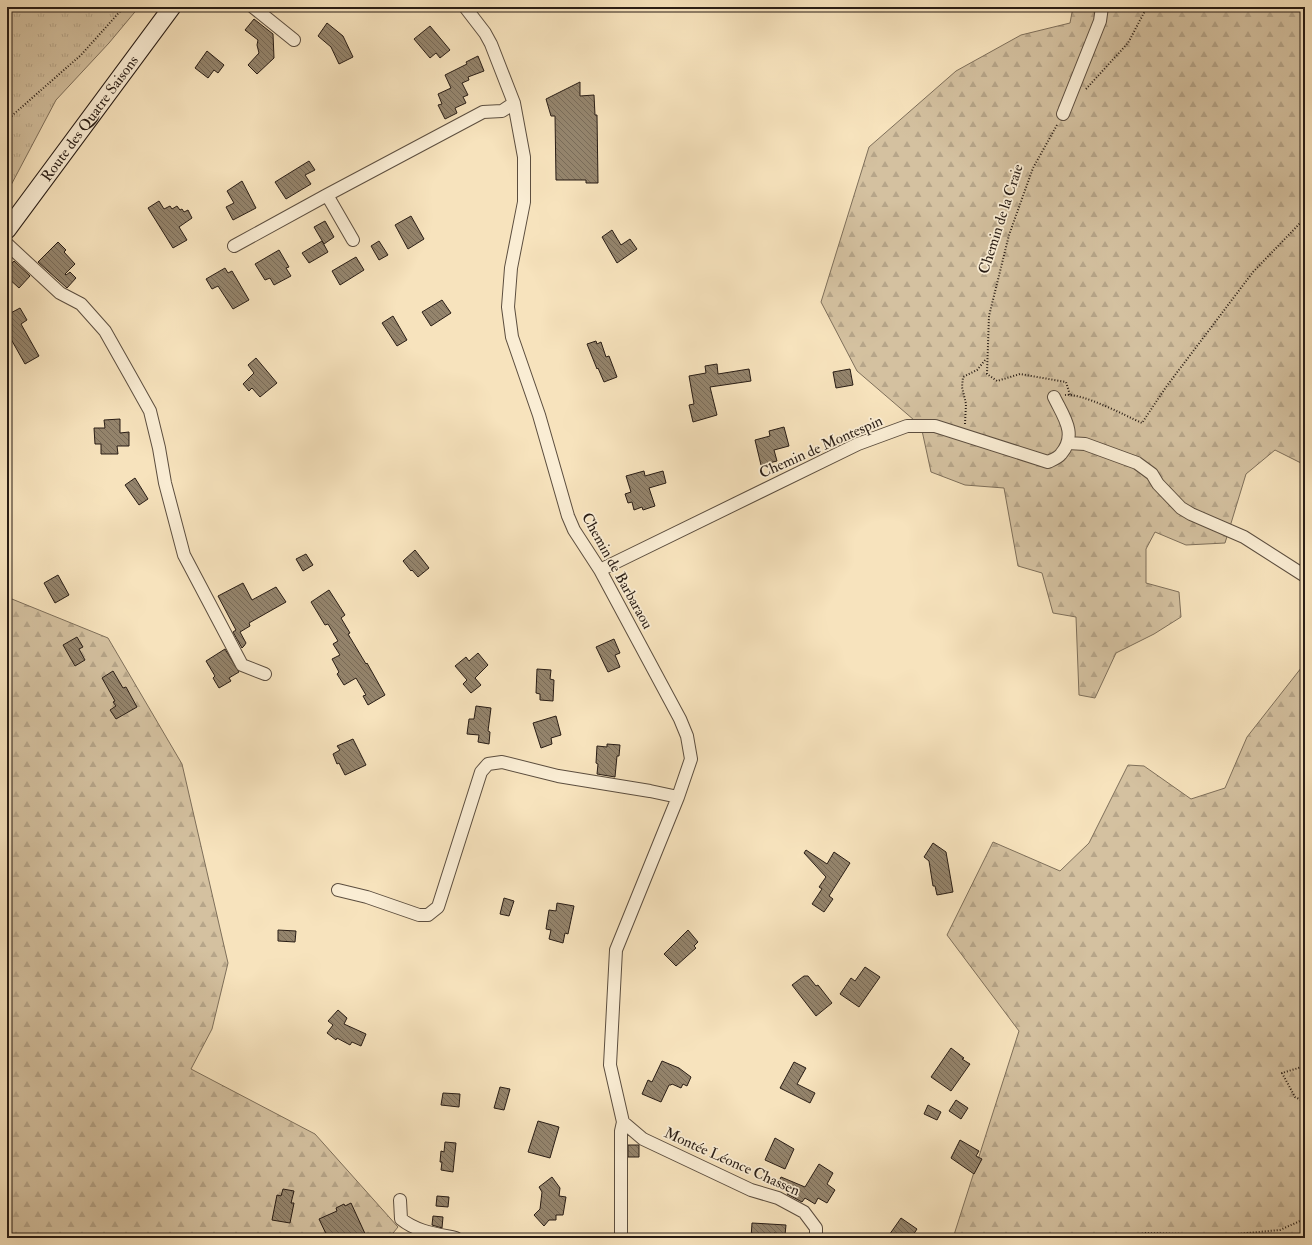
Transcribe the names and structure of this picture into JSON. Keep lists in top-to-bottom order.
{
  "streets": {
    "main road": ["Route des Quatre Saisons"],
    "street": ["Chemin de Montespin", "Chemin de Barbaraou", "Montée Léonce Chassen"],
    "path": ["Chemin de la Craie"]
  },
  "crossings": [
    ["Chemin de Montespin", "Chemin de Barbaraou"],
    ["Chemin de Barbaraou", "Montée Léonce Chassen"]
  ]
}
